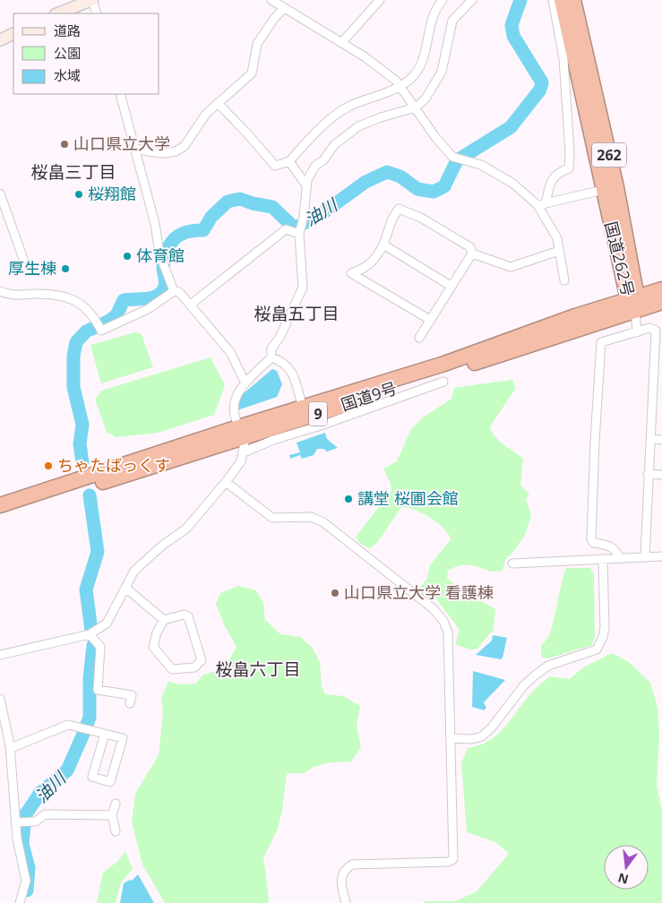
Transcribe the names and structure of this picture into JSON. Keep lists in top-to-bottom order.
{
  "streets": {
    "highway": [
      "262",
      "国道262号",
      "国道9号",
      "9"
    ]
  },
  "crossings": [
    ["国道262号", "国道9号"]
  ],
  "districts": ["桜畠三丁目", "桜畠五丁目", "桜畠六丁目"],
  "water": ["油川"],
  "places": [
    "山口県立大学",
    "桜翔館",
    "体育館",
    "厚生棟",
    "ちゃたばっくす",
    "講堂 桜圃会館",
    "山口県立大学 看護棟"
  ],
  "legend": ["道路", "公園", "水域"],
  "north": "bottom"
}
